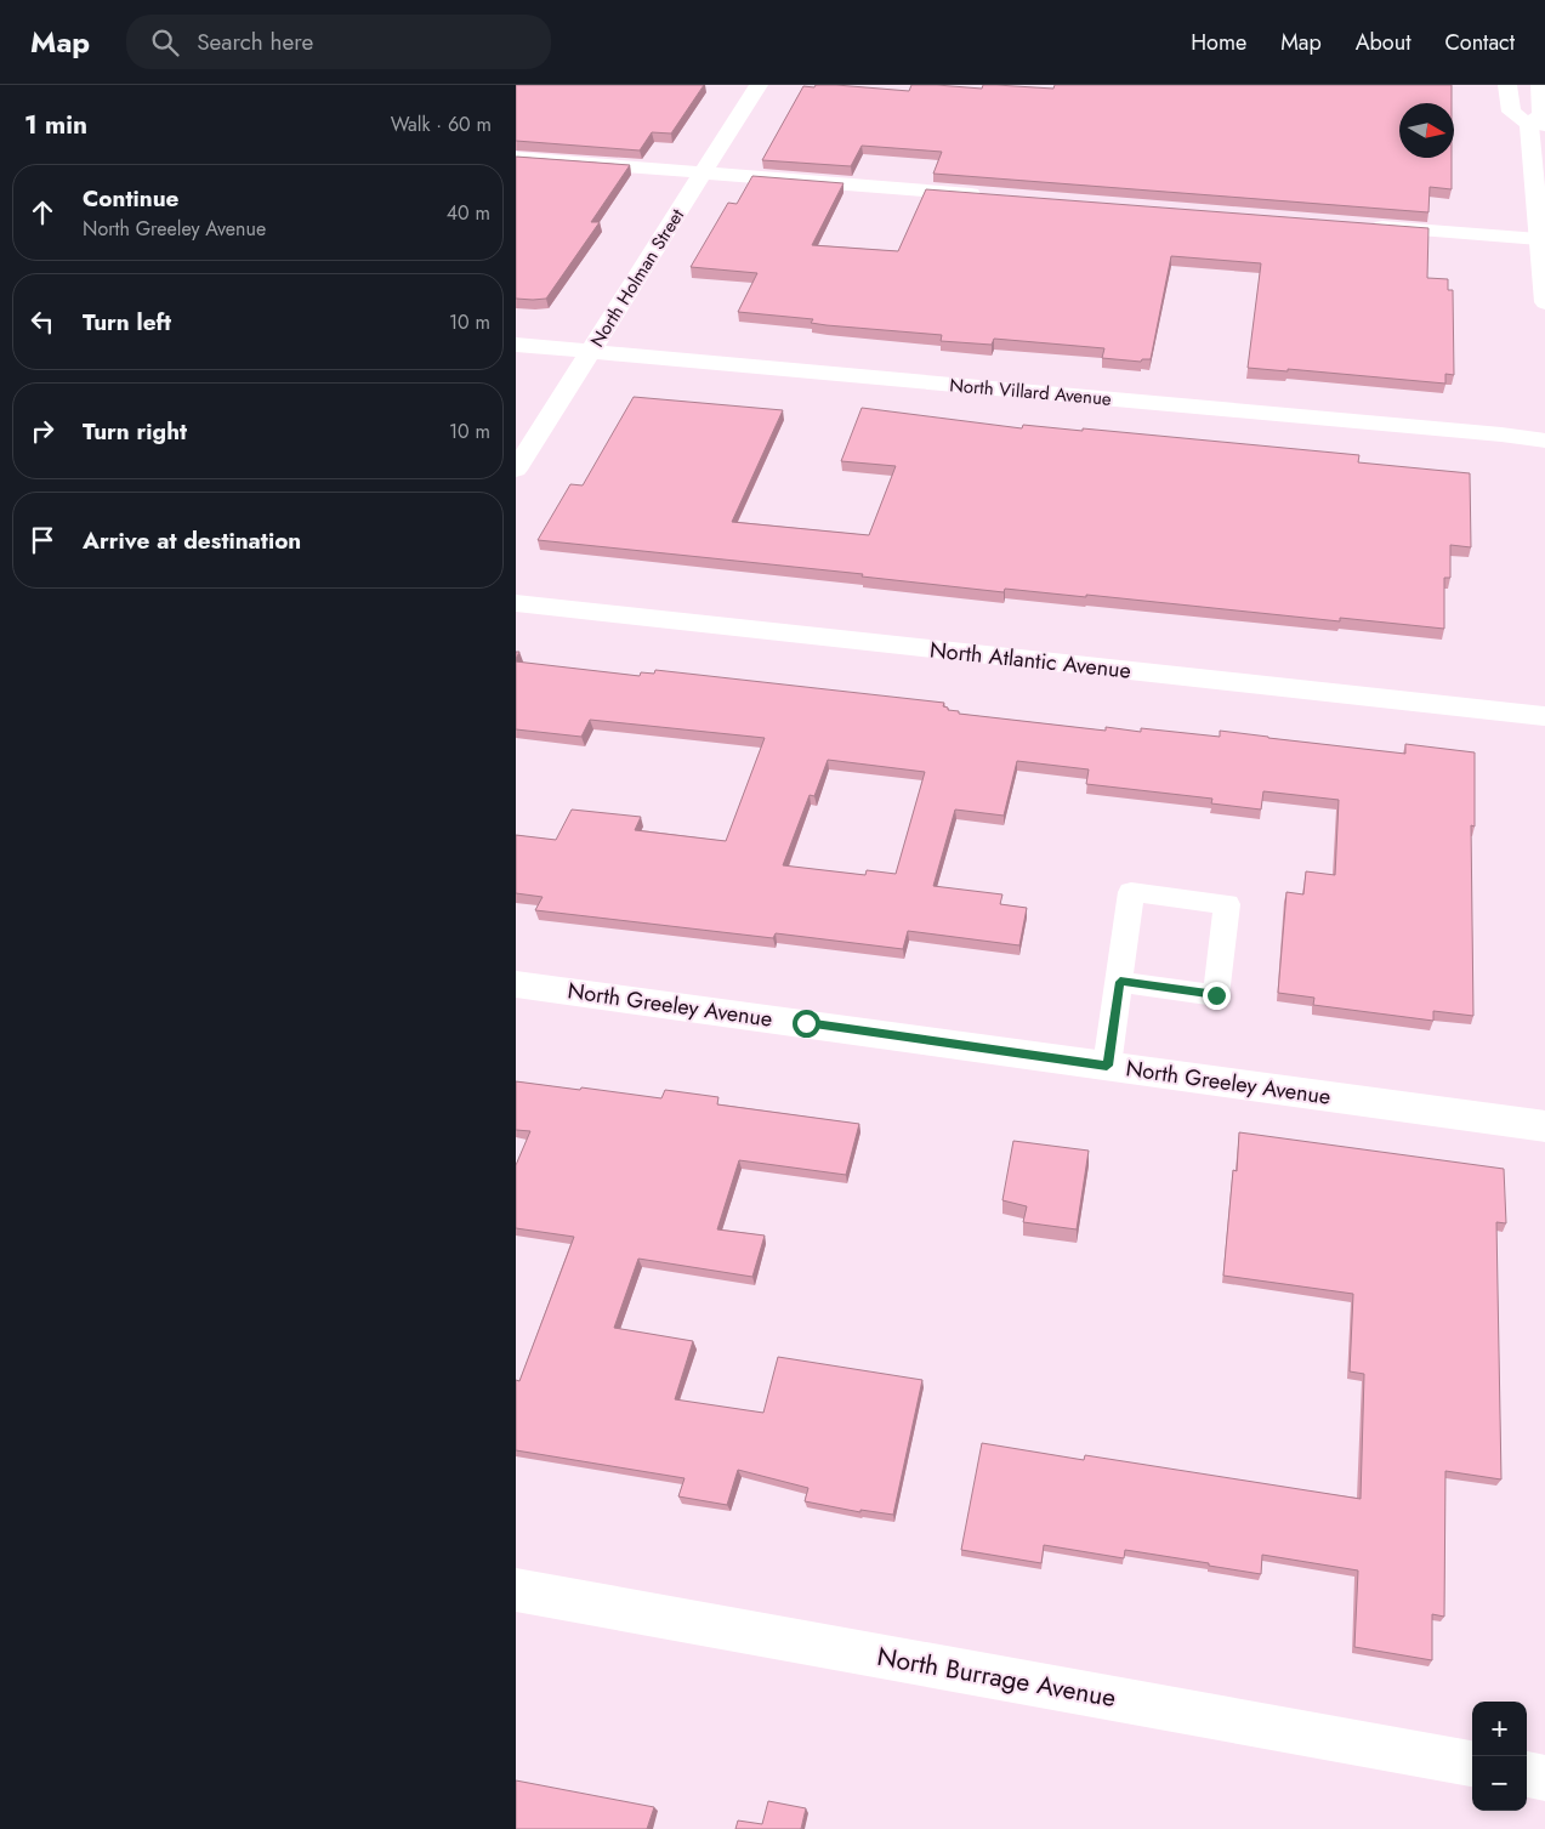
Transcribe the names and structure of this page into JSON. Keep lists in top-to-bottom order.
{
  "streets": {
    "street": [
      "North Holman Street",
      "North Villard Avenue",
      "North Atlantic Avenue",
      "North Greeley Avenue",
      "North Burrage Avenue"
    ]
  },
  "crossings": [
    ["North Holman Street", "North Villard Avenue"]
  ],
  "north": "right",
  "page": {
    "header": "Map",
    "search": "Search here",
    "nav": [
      "Home",
      "Map",
      "About",
      "Contact"
    ],
    "heading": ["1 min", "Walk · 60 m"],
    "list": [
      ["Continue", "North Greeley Avenue", "40 m"],
      ["Turn left", "10 m"],
      ["Turn right", "10 m"],
      "Arrive at destination"
    ],
    "map_buttons": ["+", "−"]
  }
}
